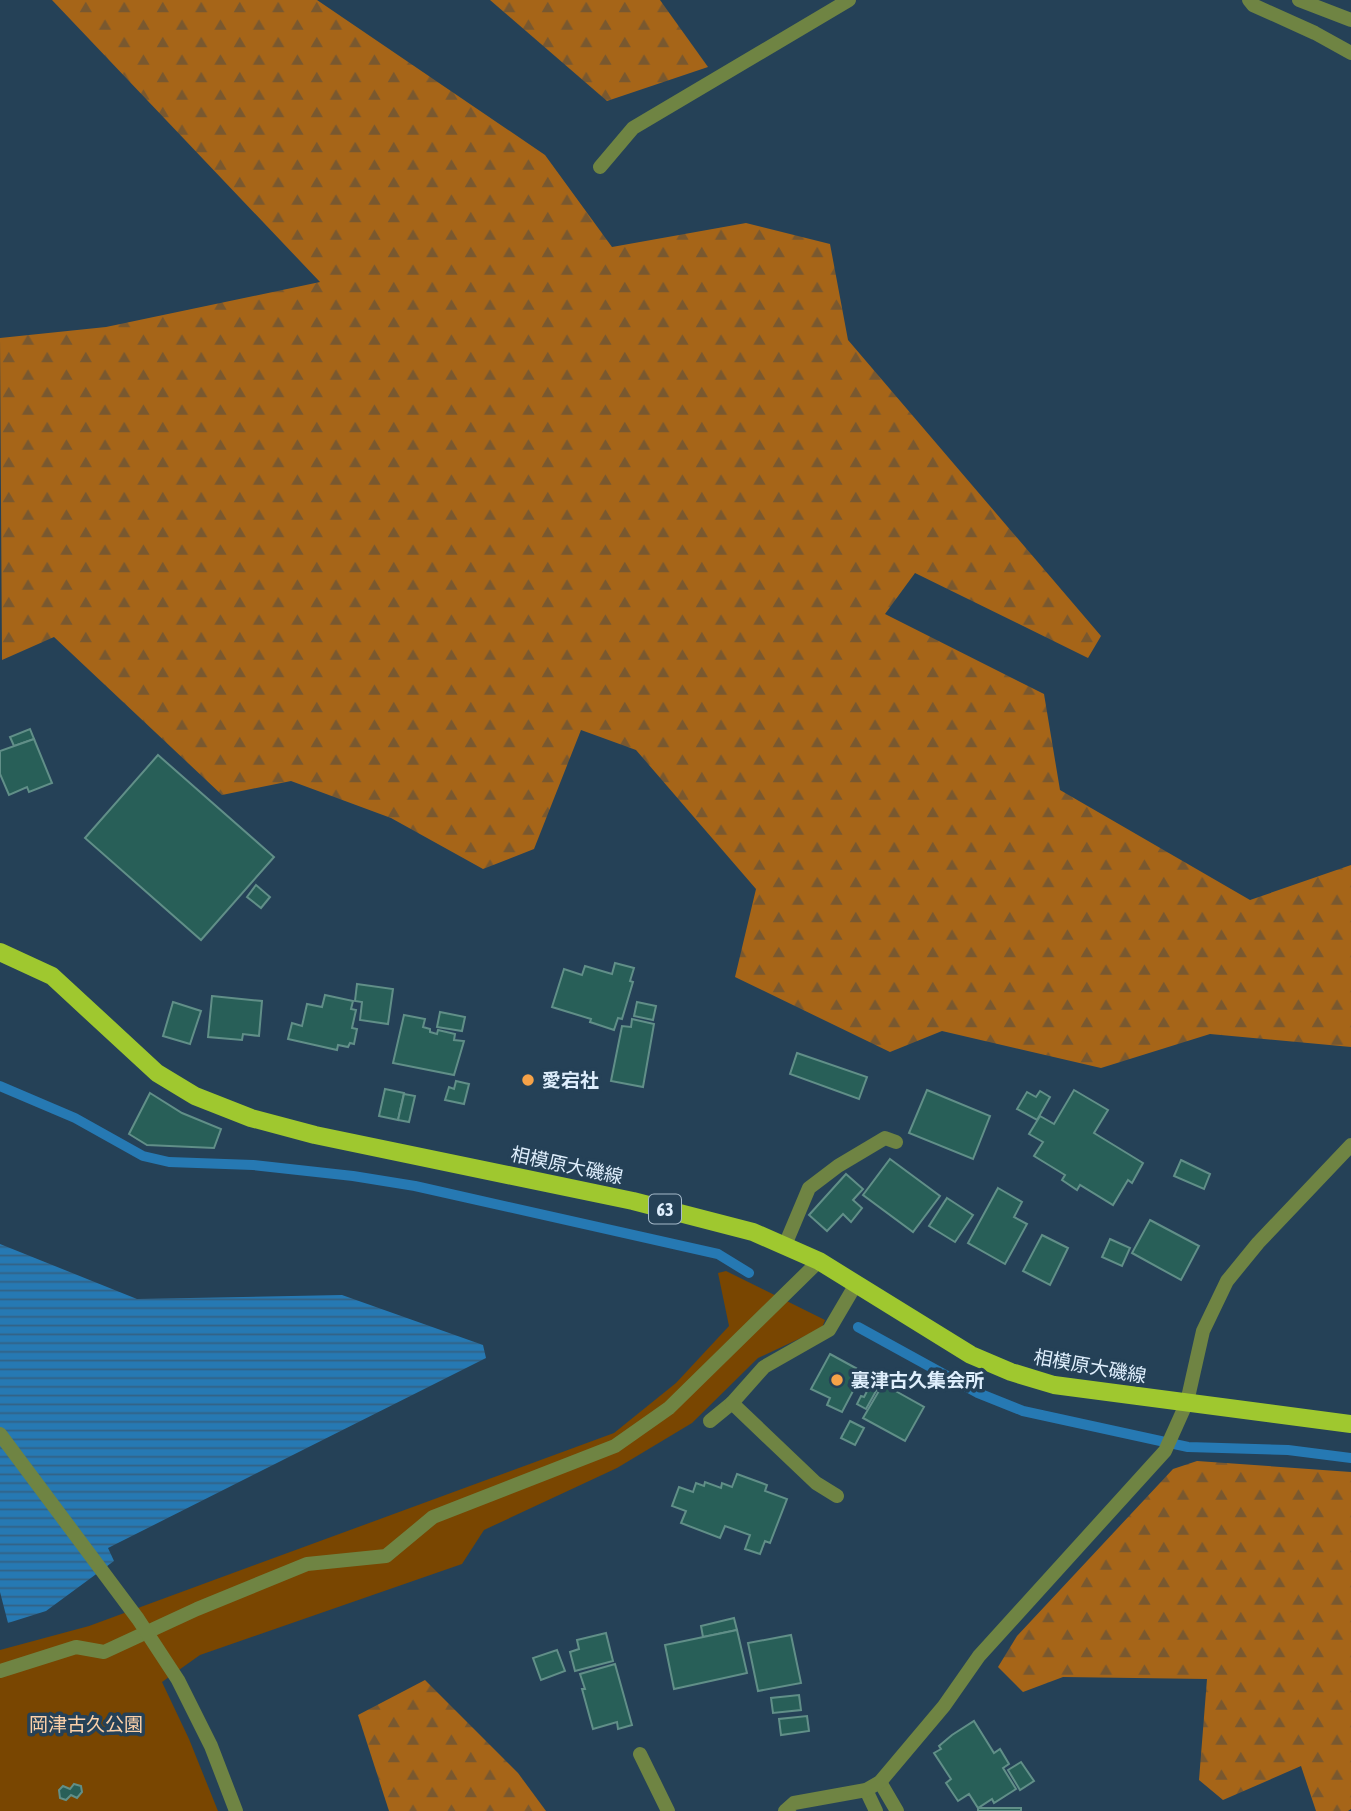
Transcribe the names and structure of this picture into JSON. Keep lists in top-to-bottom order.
{
  "streets": {
    "main road": ["相模原大磯線", "63"]
  },
  "parks": ["岡津古久公園"],
  "places": ["愛宕社", "裏津古久集会所"]
}
